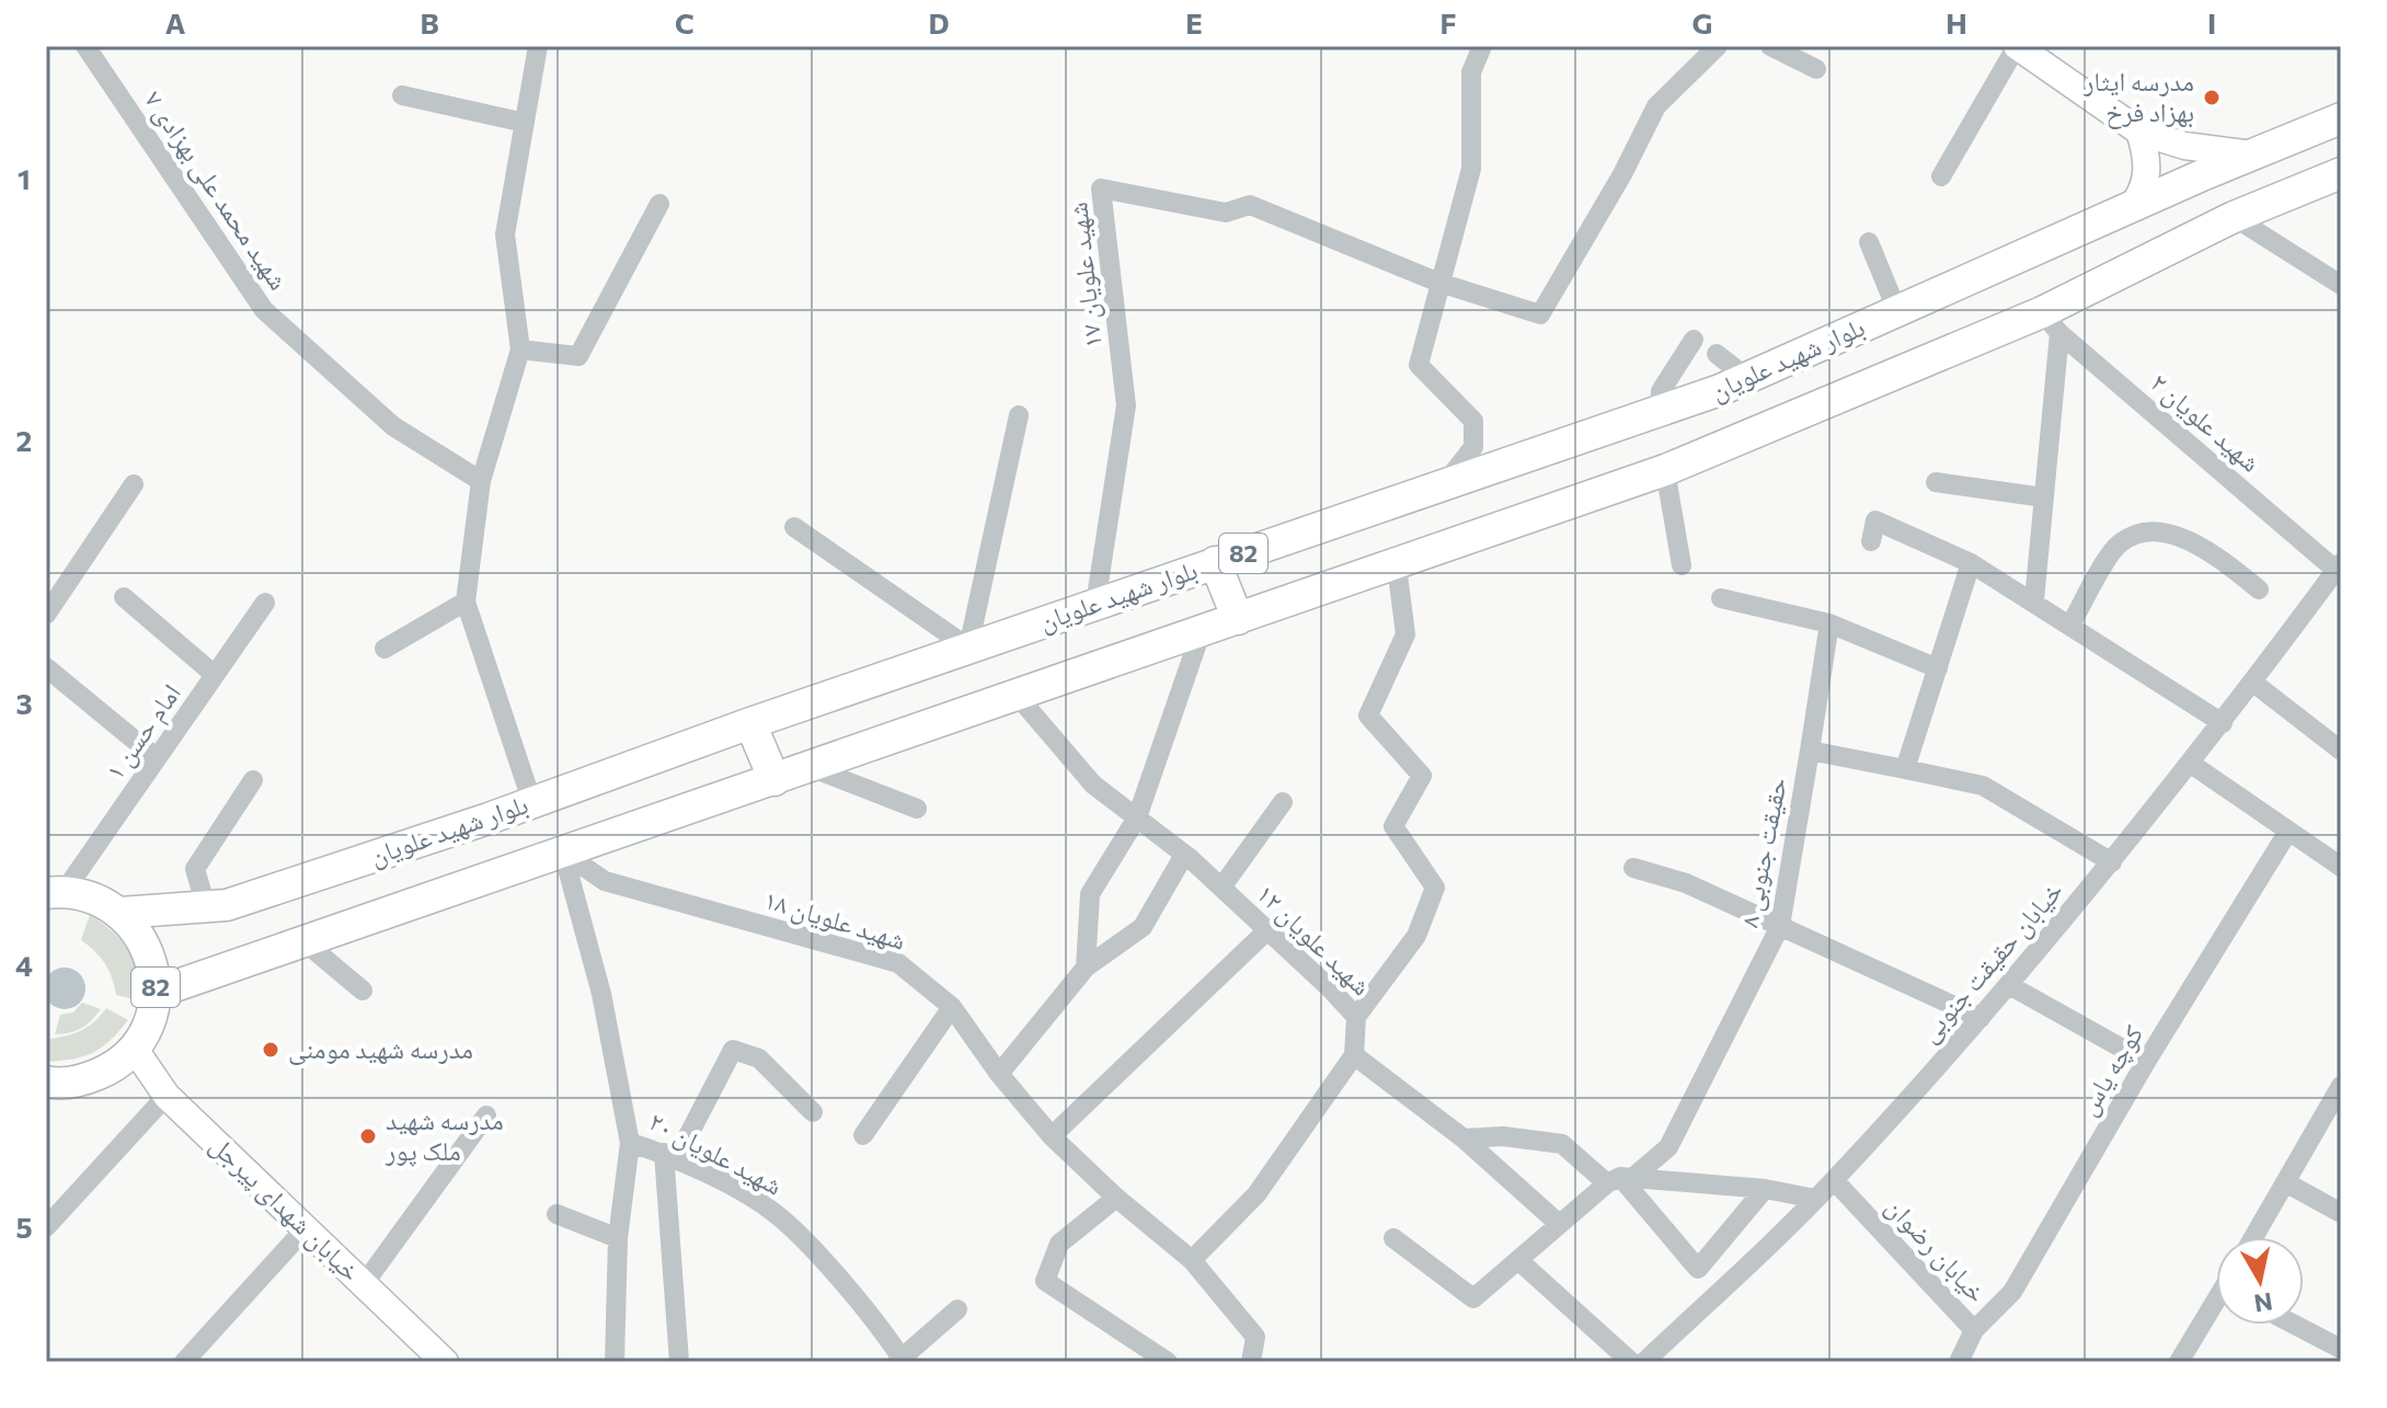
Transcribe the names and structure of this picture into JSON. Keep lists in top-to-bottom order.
{
  "streets": {
    "main road": ["بلوار شهید علویان", "82", "خیابان شهدای پیرجل"],
    "street": [
      "شهید محمد علی بهزادی ۷",
      "شهید علویان ۱۷",
      "شهید علویان ۲",
      "امام حسن ۱",
      "حقیقت جنوبی ۸",
      "شهید علویان ۱۸",
      "شهید علویان ۱۲",
      "خیابان حقیقت جنوبی",
      "کوچه یاس",
      "شهید علویان ۲۰",
      "خیابان رضوان"
    ]
  },
  "crossings": [
    ["شهید علویان ۱۷", "بلوار شهید علویان"],
    ["بلوار شهید علویان", "شهید علویان ۲"],
    ["بلوار شهید علویان", "82"],
    ["بلوار شهید علویان", "شهید علویان ۱۸"],
    ["بلوار شهید علویان", "شهید علویان ۱۲"],
    ["بلوار شهید علویان", "شهید علویان ۲۰"],
    ["شهید علویان ۲", "خیابان حقیقت جنوبی"],
    ["82", "امام حسن ۱"],
    ["82", "خیابان شهدای پیرجل"],
    ["حقیقت جنوبی ۸", "خیابان حقیقت جنوبی"],
    ["شهید علویان ۱۸", "شهید علویان ۲۰"],
    ["خیابان حقیقت جنوبی", "خیابان رضوان"],
    ["کوچه یاس", "خیابان رضوان"]
  ],
  "places": ["مدرسه ایثار بهزاد فرخ", "مدرسه شهید مومنی", "مدرسه شهید ملک پور"],
  "north": "bottom",
  "grid": {
    "columns": [
      "A",
      "B",
      "C",
      "D",
      "E",
      "F",
      "G",
      "H",
      "I"
    ],
    "rows": [
      "1",
      "2",
      "3",
      "4",
      "5"
    ]
  }
}
